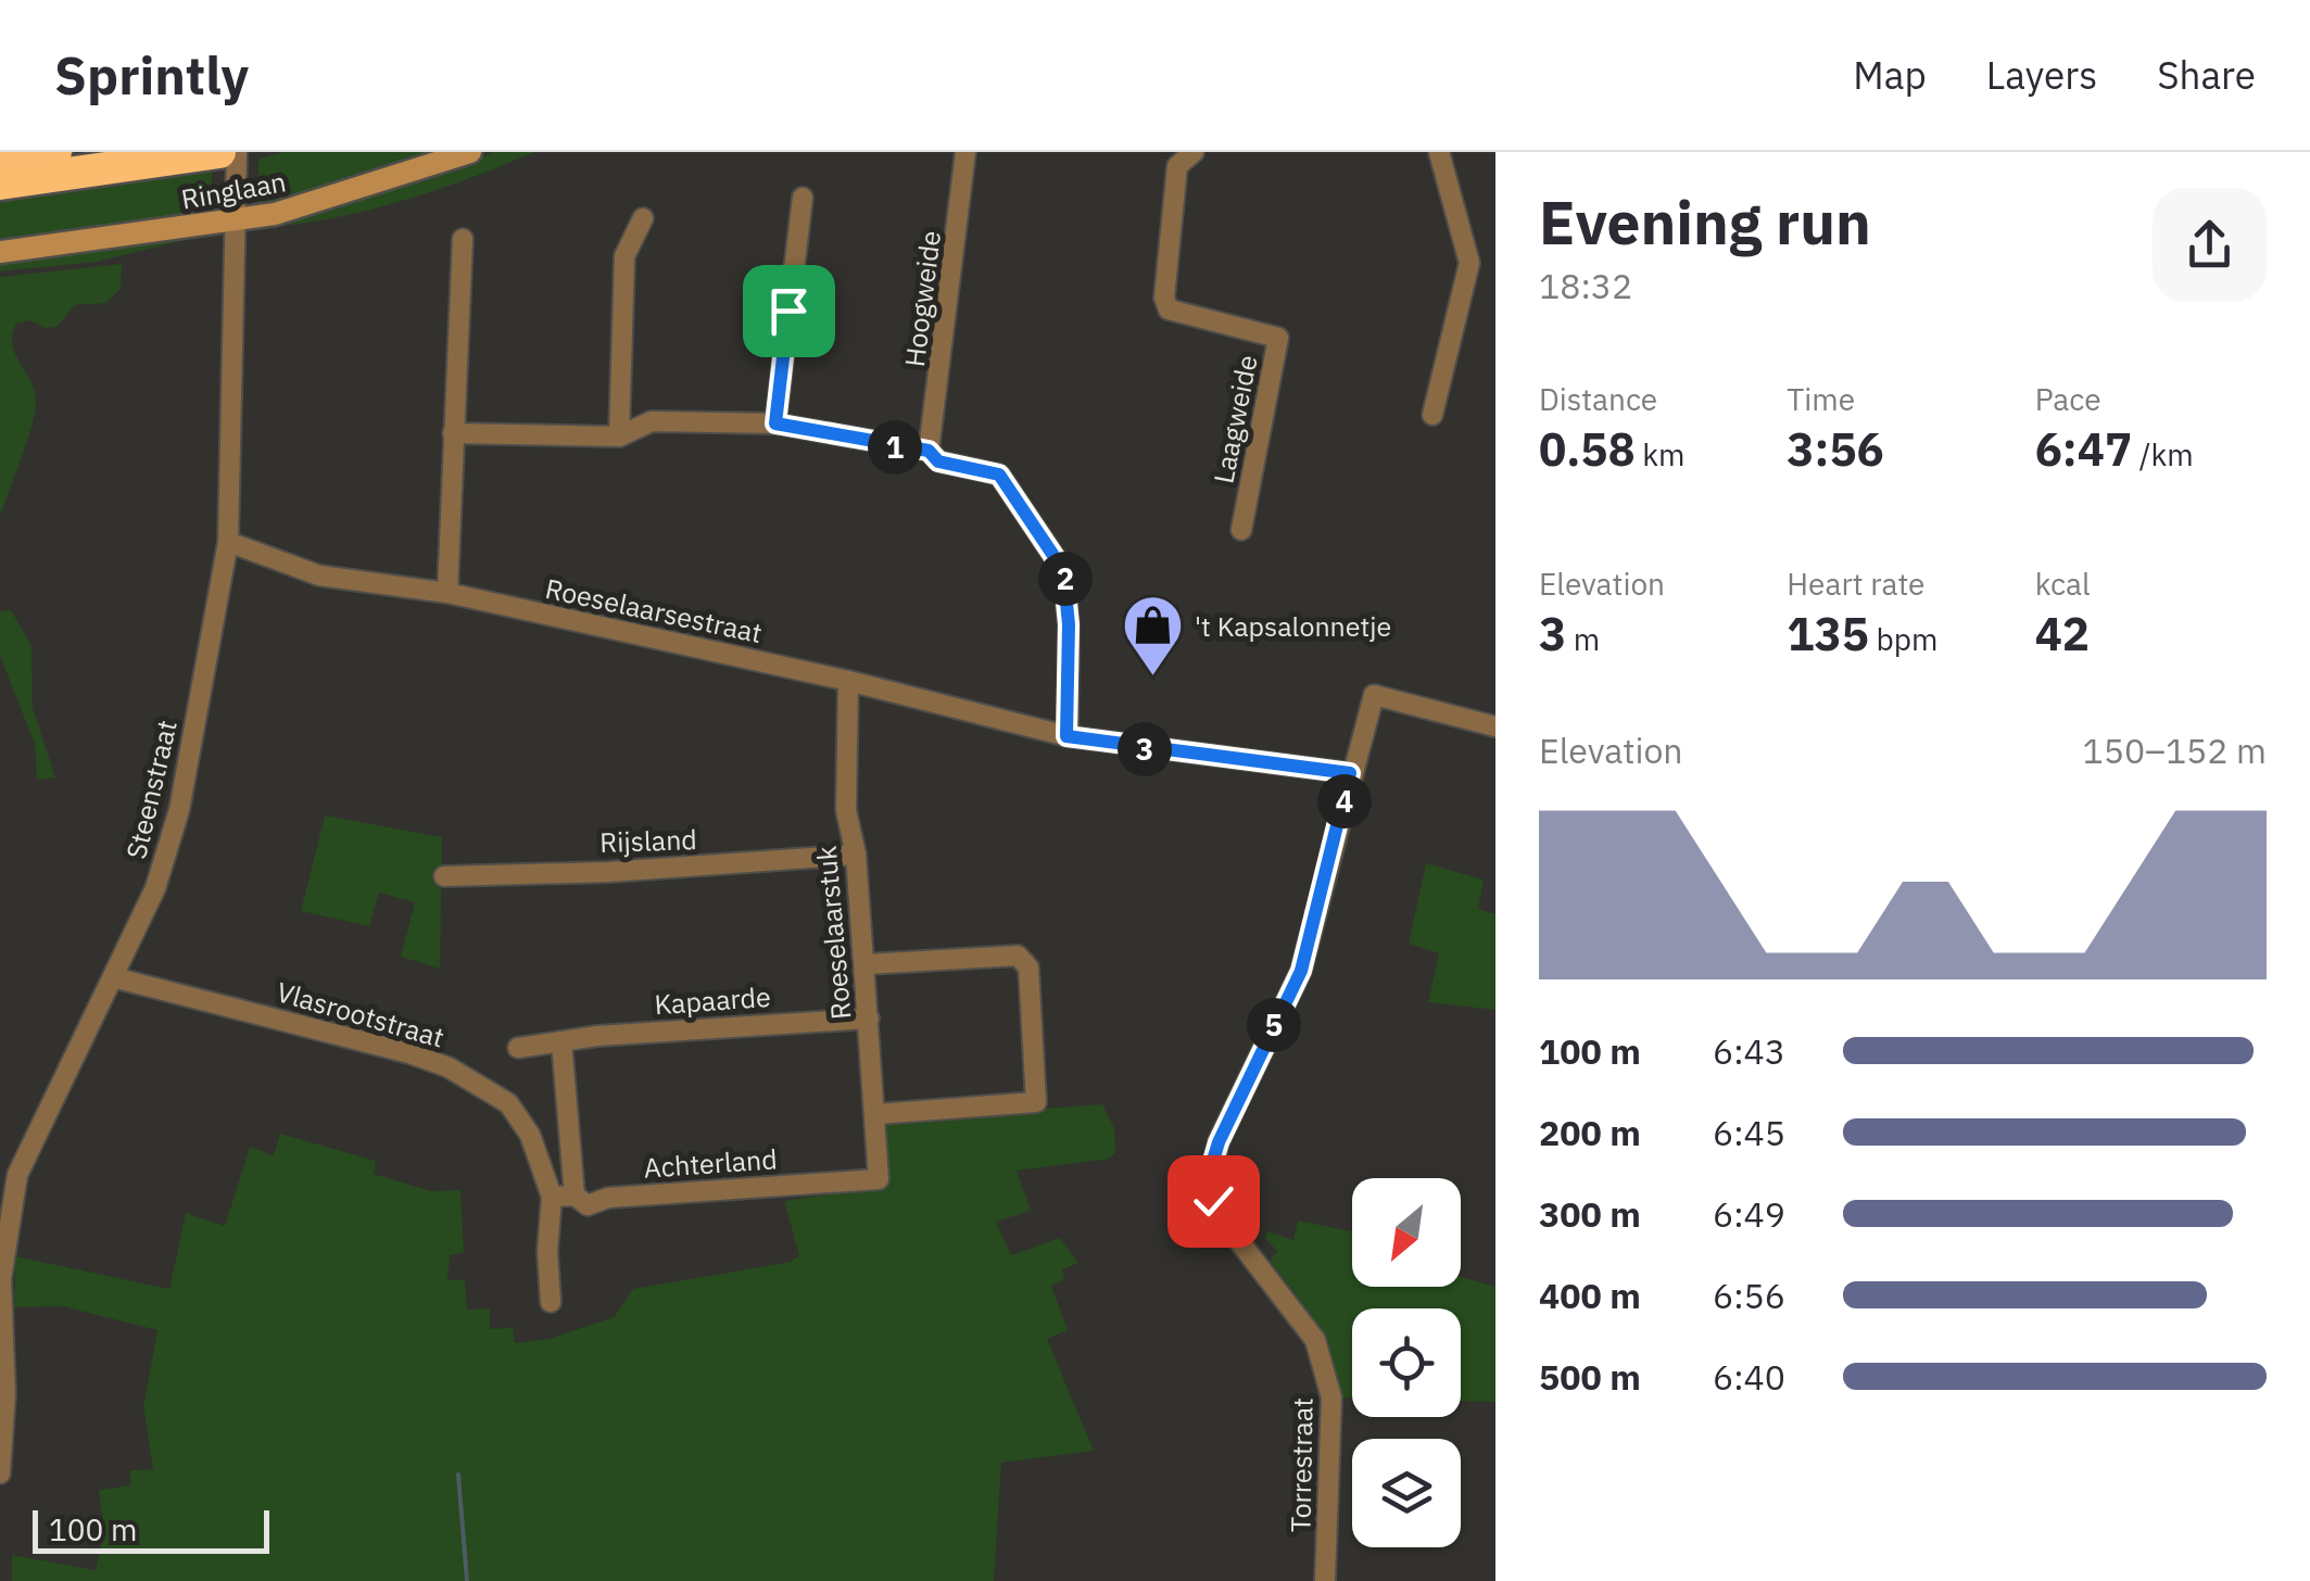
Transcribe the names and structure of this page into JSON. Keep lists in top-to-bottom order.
{
  "streets": {
    "main road": ["Ringlaan"],
    "street": [
      "Hoogweide",
      "Laagweide",
      "Roeselaarsestraat",
      "Steenstraat",
      "Rijsland",
      "Roeselaarstuk",
      "Kapaarde",
      "Vlasrootstraat",
      "Achterland",
      "Torrestraat"
    ]
  },
  "crossings": [
    ["Ringlaan", "Steenstraat"],
    ["Roeselaarsestraat", "Steenstraat"],
    ["Roeselaarsestraat", "Roeselaarstuk"],
    ["Roeselaarsestraat", "Torrestraat"],
    ["Steenstraat", "Vlasrootstraat"],
    ["Rijsland", "Roeselaarstuk"],
    ["Roeselaarstuk", "Kapaarde"],
    ["Roeselaarstuk", "Achterland"],
    ["Vlasrootstraat", "Achterland"]
  ],
  "places": {
    "shop": ["'t Kapsalonnetje"]
  },
  "scale_bar": "100 m",
  "north": "bottom left",
  "page": {
    "header": "Sprintly",
    "nav": ["Map", "Layers", "Share"],
    "heading": ["Evening run", "18:32"],
    "stats": [
      ["Distance", "0.58 km"],
      ["Time", "3:56"],
      ["Pace", "6:47 /km"],
      ["Elevation", "3 m"],
      ["Heart rate", "135 bpm"],
      ["kcal", "42"]
    ],
    "pins": [
      "1",
      "2",
      "3",
      "4",
      "5"
    ],
    "chart": ["Elevation", "150–152 m"],
    "list": [
      {
        "name": "100 m",
        "note": "6:43"
      },
      {
        "name": "200 m",
        "note": "6:45"
      },
      {
        "name": "300 m",
        "note": "6:49"
      },
      {
        "name": "400 m",
        "note": "6:56"
      },
      {
        "name": "500 m",
        "note": "6:40"
      }
    ],
    "scale": "100 m"
  }
}
